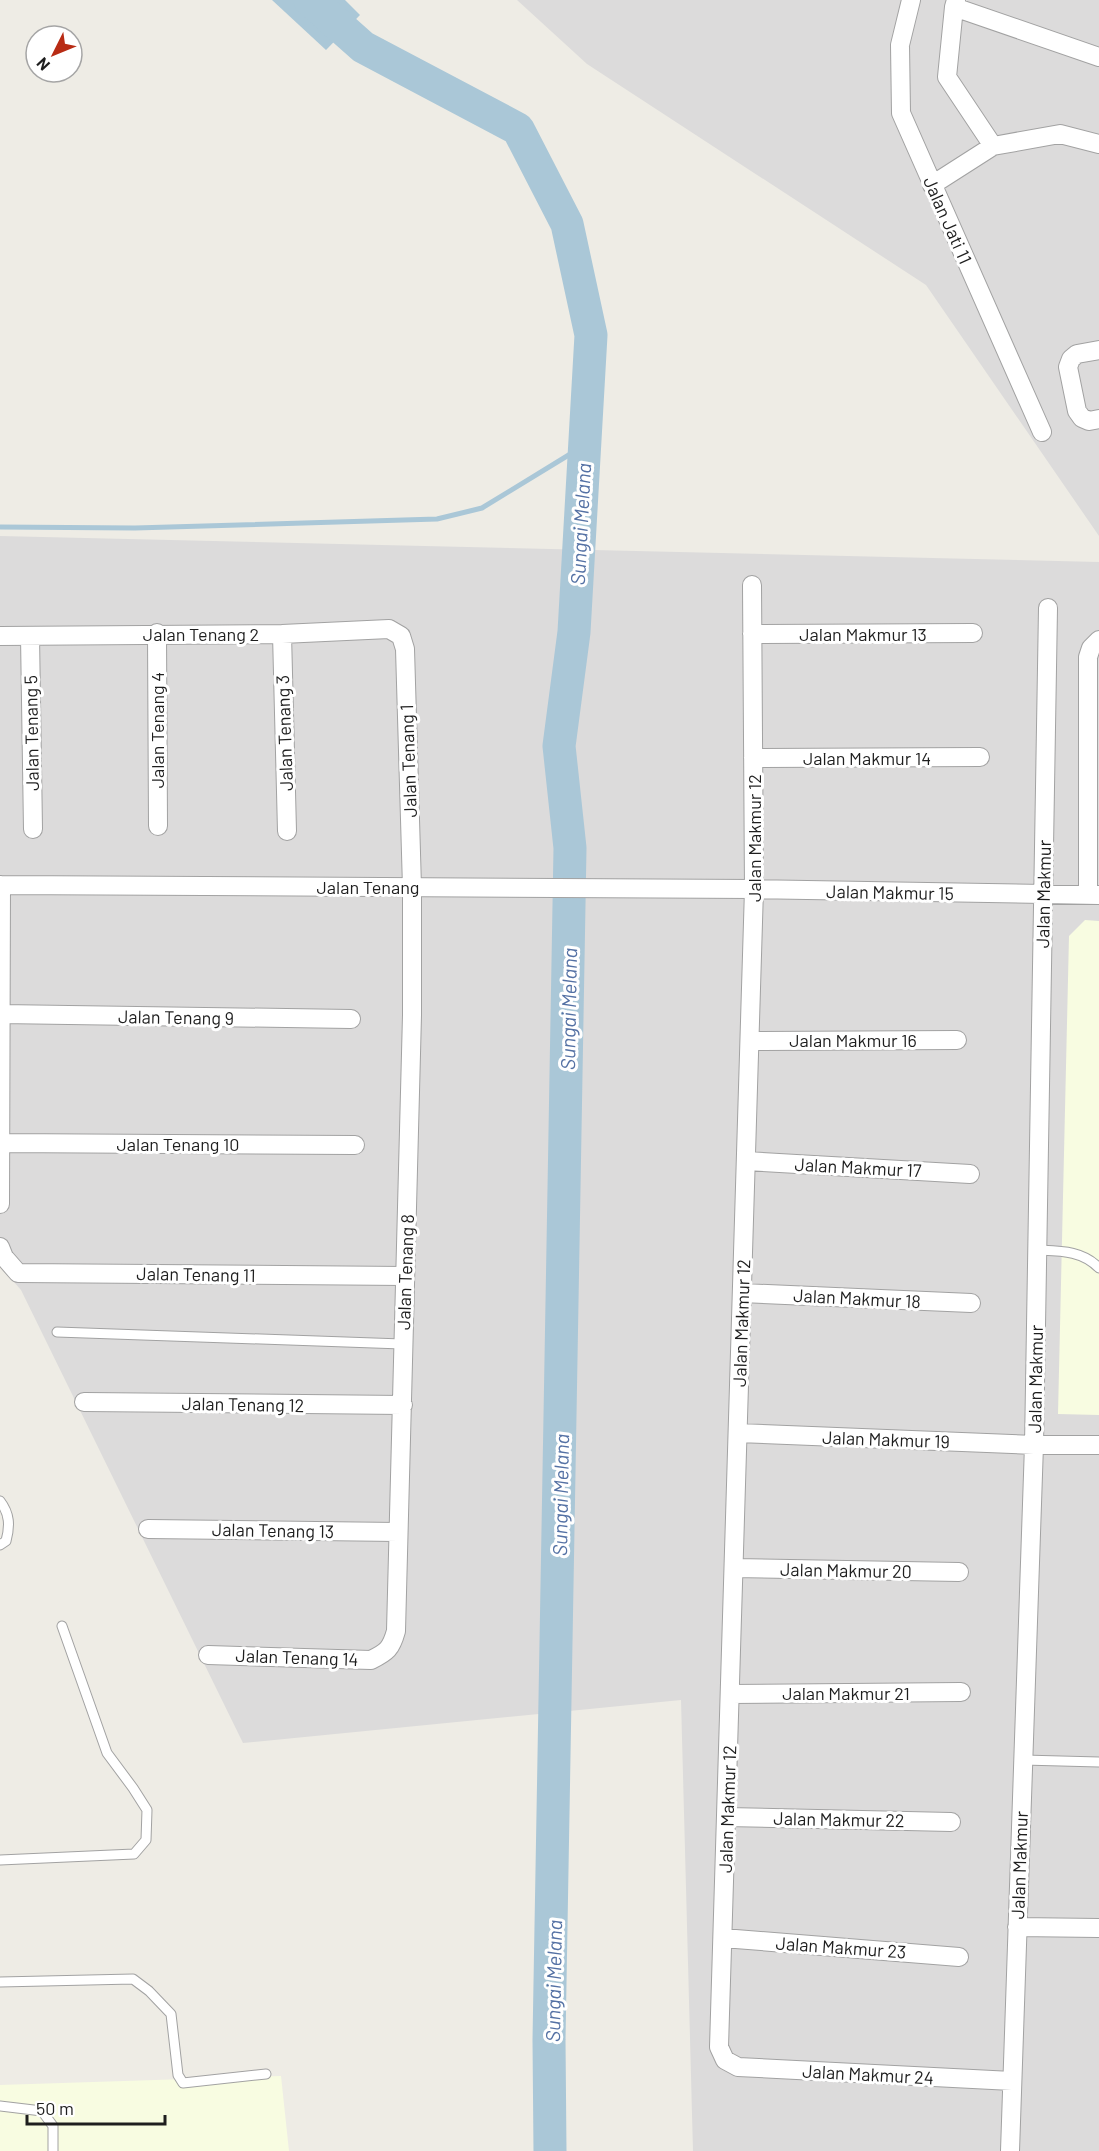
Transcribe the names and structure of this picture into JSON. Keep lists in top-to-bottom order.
{
  "streets": {
    "street": [
      "Jalan Jati 11",
      "Jalan Tenang 2",
      "Jalan Makmur 13",
      "Jalan Tenang 4",
      "Jalan Tenang 5",
      "Jalan Tenang 3",
      "Jalan Makmur 14",
      "Jalan Tenang 1",
      "Jalan Makmur 12",
      "Jalan Tenang",
      "Jalan Makmur 15",
      "Jalan Makmur",
      "Jalan Tenang 9",
      "Jalan Makmur 16",
      "Jalan Tenang 10",
      "Jalan Makmur 17",
      "Jalan Tenang 8",
      "Jalan Tenang 11",
      "Jalan Makmur 18",
      "Jalan Tenang 12",
      "Jalan Makmur 19",
      "Jalan Tenang 13",
      "Jalan Makmur 20",
      "Jalan Tenang 14",
      "Jalan Makmur 21",
      "Jalan Makmur 22",
      "Jalan Makmur 23",
      "Jalan Makmur 24"
    ]
  },
  "crossings": [
    ["Jalan Tenang 2", "Jalan Tenang 4"],
    ["Jalan Tenang 2", "Jalan Tenang 5"],
    ["Jalan Tenang 2", "Jalan Tenang 3"],
    ["Jalan Tenang 2", "Jalan Tenang 1"],
    ["Jalan Makmur 13", "Jalan Makmur 12"],
    ["Jalan Makmur 14", "Jalan Makmur 12"],
    ["Jalan Tenang 1", "Jalan Tenang"],
    ["Jalan Tenang 1", "Jalan Tenang 8"],
    ["Jalan Makmur 12", "Jalan Makmur 15"],
    ["Jalan Makmur 12", "Jalan Makmur 16"],
    ["Jalan Makmur 12", "Jalan Makmur 17"],
    ["Jalan Makmur 12", "Jalan Makmur 18"],
    ["Jalan Makmur 12", "Jalan Makmur 19"],
    ["Jalan Makmur 12", "Jalan Makmur 20"],
    ["Jalan Makmur 12", "Jalan Makmur 21"],
    ["Jalan Makmur 12", "Jalan Makmur 22"],
    ["Jalan Makmur 12", "Jalan Makmur 23"],
    ["Jalan Makmur 12", "Jalan Makmur 24"],
    ["Jalan Tenang", "Jalan Makmur 15"],
    ["Jalan Tenang", "Jalan Tenang 8"],
    ["Jalan Makmur 15", "Jalan Makmur"],
    ["Jalan Makmur", "Jalan Makmur 19"],
    ["Jalan Makmur", "Jalan Makmur 24"],
    ["Jalan Tenang 8", "Jalan Tenang 11"],
    ["Jalan Tenang 8", "Jalan Tenang 12"],
    ["Jalan Tenang 8", "Jalan Tenang 13"],
    ["Jalan Tenang 8", "Jalan Tenang 14"]
  ],
  "water": ["Sungai Melana"],
  "scale_bar": "50 m",
  "north": "bottom left"
}
